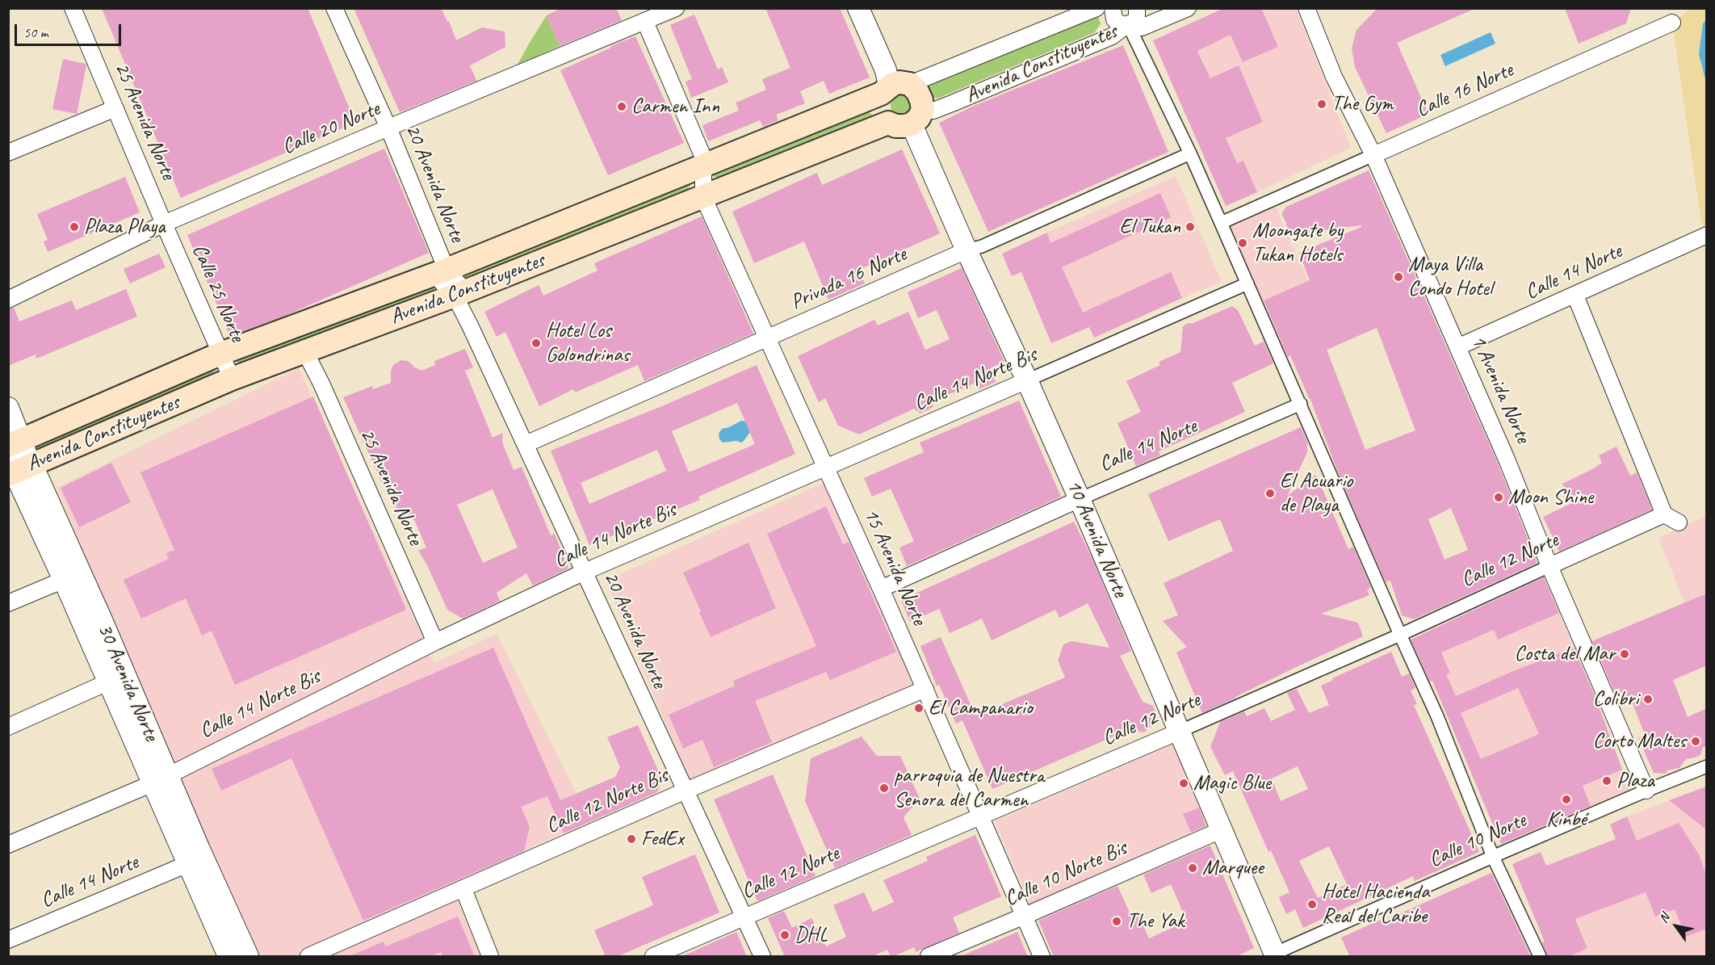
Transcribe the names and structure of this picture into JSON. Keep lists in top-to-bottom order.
{
  "streets": {
    "main road": ["Avenida Constituyentes"],
    "street": [
      "Calle 16 Norte",
      "25 Avenida Norte",
      "Calle 20 Norte",
      "20 Avenida Norte",
      "Calle 14 Norte",
      "Privada 16 Norte",
      "Calle 25 Norte",
      "Calle 14 Norte Bis",
      "1 Avenida Norte",
      "10 Avenida Norte",
      "Calle 12 Norte",
      "15 Avenida Norte",
      "30 Avenida Norte",
      "Calle 12 Norte Bis",
      "Calle 10 Norte",
      "Calle 10 Norte Bis"
    ]
  },
  "crossings": [
    ["Avenida Constituyentes", "25 Avenida Norte"],
    ["Avenida Constituyentes", "20 Avenida Norte"],
    ["Avenida Constituyentes", "Calle 25 Norte"],
    ["Avenida Constituyentes", "10 Avenida Norte"],
    ["Avenida Constituyentes", "15 Avenida Norte"],
    ["Avenida Constituyentes", "30 Avenida Norte"],
    ["Calle 16 Norte", "1 Avenida Norte"],
    ["25 Avenida Norte", "Calle 20 Norte"],
    ["25 Avenida Norte", "Calle 25 Norte"],
    ["25 Avenida Norte", "Calle 14 Norte Bis"],
    ["Calle 20 Norte", "20 Avenida Norte"],
    ["Calle 20 Norte", "Calle 25 Norte"],
    ["20 Avenida Norte", "Privada 16 Norte"],
    ["20 Avenida Norte", "Calle 14 Norte Bis"],
    ["20 Avenida Norte", "Calle 12 Norte"],
    ["20 Avenida Norte", "Calle 12 Norte Bis"],
    ["Calle 14 Norte", "1 Avenida Norte"],
    ["Calle 14 Norte", "10 Avenida Norte"],
    ["Calle 14 Norte", "15 Avenida Norte"],
    ["Calle 14 Norte", "30 Avenida Norte"],
    ["Privada 16 Norte", "10 Avenida Norte"],
    ["Privada 16 Norte", "15 Avenida Norte"],
    ["Calle 14 Norte Bis", "10 Avenida Norte"],
    ["Calle 14 Norte Bis", "15 Avenida Norte"],
    ["Calle 14 Norte Bis", "30 Avenida Norte"],
    ["1 Avenida Norte", "Calle 12 Norte"],
    ["1 Avenida Norte", "Calle 10 Norte"],
    ["10 Avenida Norte", "Calle 12 Norte"],
    ["10 Avenida Norte", "Calle 10 Norte"],
    ["10 Avenida Norte", "Calle 10 Norte Bis"],
    ["Calle 12 Norte", "15 Avenida Norte"],
    ["15 Avenida Norte", "Calle 12 Norte Bis"],
    ["15 Avenida Norte", "Calle 10 Norte Bis"]
  ],
  "places": [
    "The Gym",
    "Carmen Inn",
    "Plaza Playa",
    "El Tukan",
    "Moongate by Tukan Hotels",
    "Maya Villa Condo Hotel",
    "Hotel Los Golondrinas",
    "El Acuario de Playa",
    "Moon Shine",
    "Costa del Mar",
    "Colibri",
    "El Campanario",
    "Corto Maltes",
    "Plaza",
    "Magic Blue",
    "parroquia de Nuestra Senora del Carmen",
    "Kinbé",
    "FedEx",
    "Marquee",
    "Hotel Hacienda Real del Caribe",
    "The Yak",
    "DHL"
  ],
  "scale_bar": "50 m",
  "north": "top left"
}
